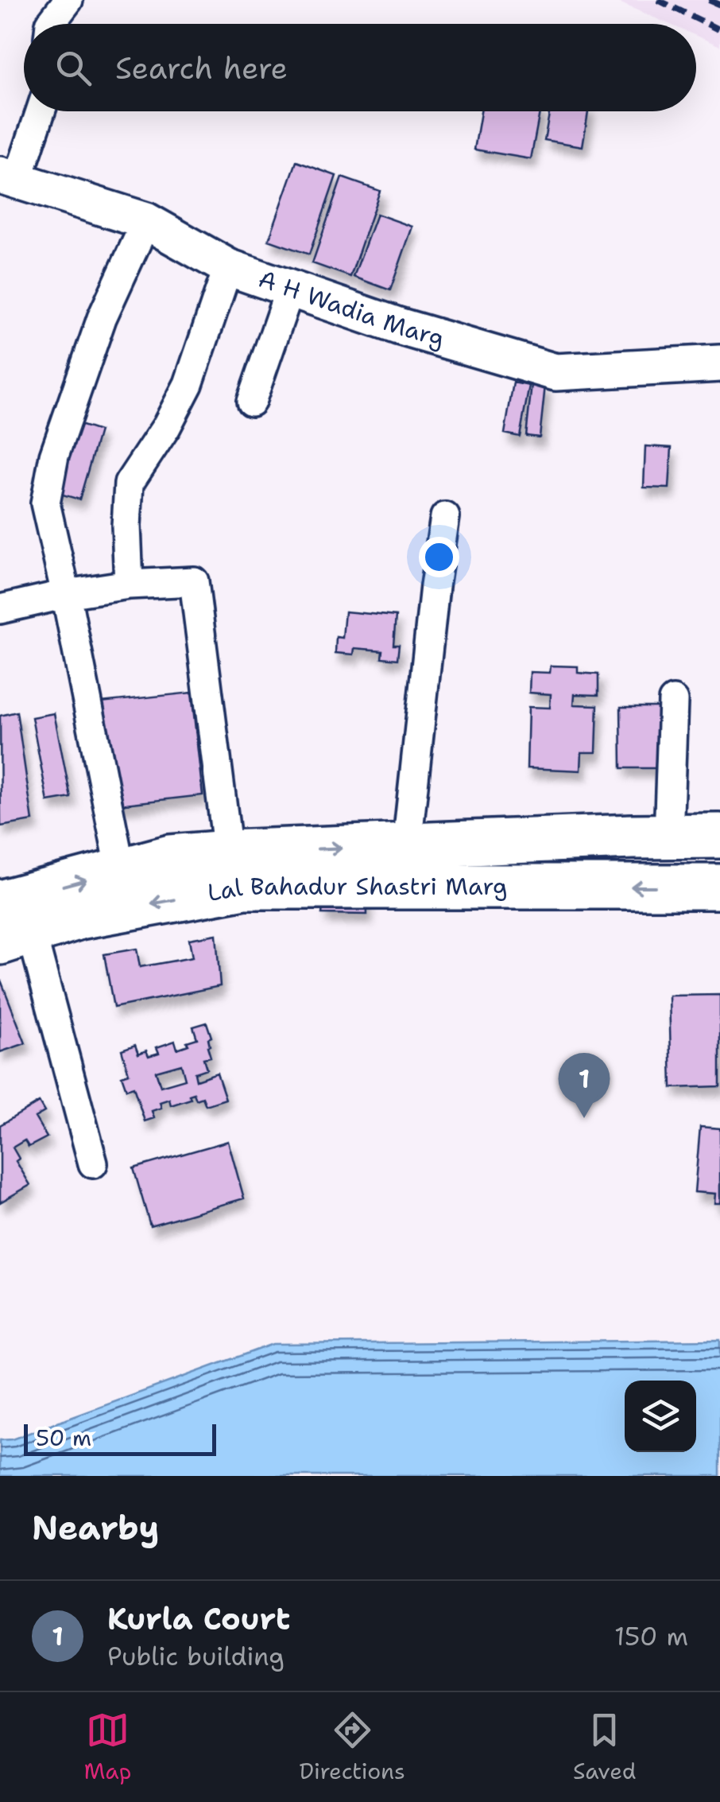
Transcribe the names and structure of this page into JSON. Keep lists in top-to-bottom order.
{
  "streets": {
    "main road": ["Lal Bahadur Shastri Marg"],
    "street": ["A H Wadia Marg"]
  },
  "scale_bar": "50 m",
  "page": {
    "search": "Search here",
    "pins": "1",
    "scale": "50 m",
    "heading": "Nearby",
    "list": [
      {
        "mark": "1",
        "name": "Kurla Court",
        "note": "Public building",
        "value": "150 m"
      }
    ],
    "nav": ["Map", "Directions", "Saved"]
  }
}
